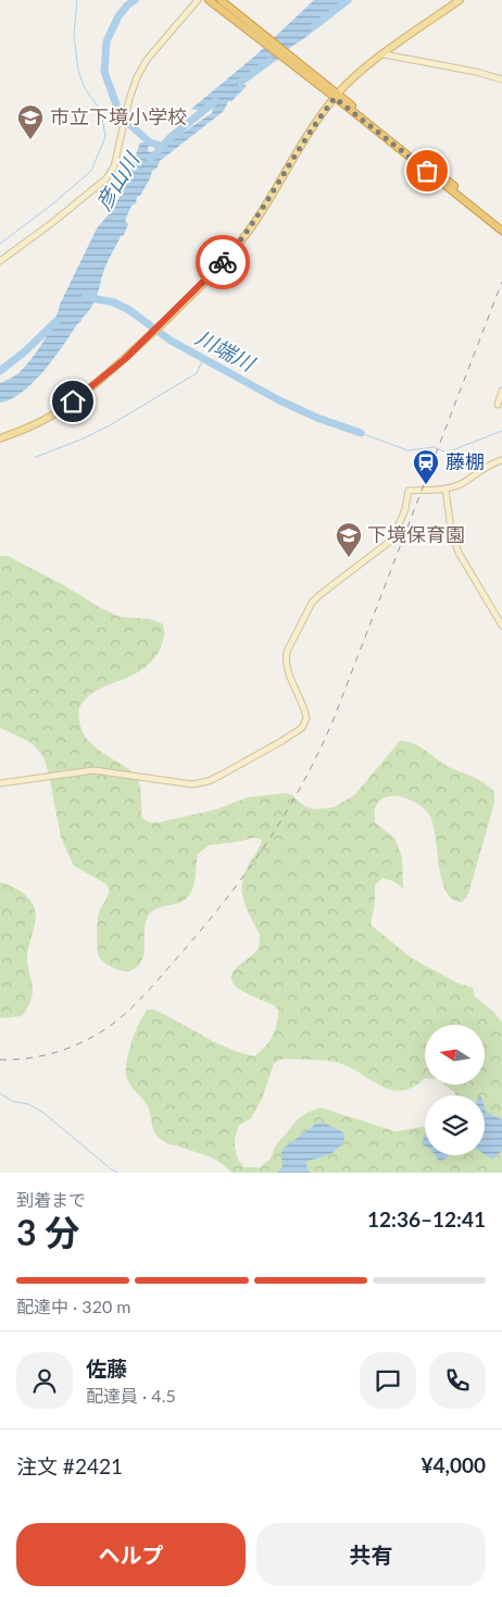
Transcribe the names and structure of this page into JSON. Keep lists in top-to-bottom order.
{
  "water": ["彦山川", "川端川"],
  "places": {
    "school or university": ["市立下境小学校", "下境保育園"],
    "station": ["藤棚"]
  },
  "north": "left",
  "page": {
    "heading": ["3 分", "到着まで", "12:36–12:41"],
    "panel": [
      "佐藤",
      "配達員 · 4.5",
      "注文 #2421",
      "¥4,000"
    ],
    "bar": "配達中 · 320 m",
    "buttons": ["ヘルプ", "共有"]
  }
}
